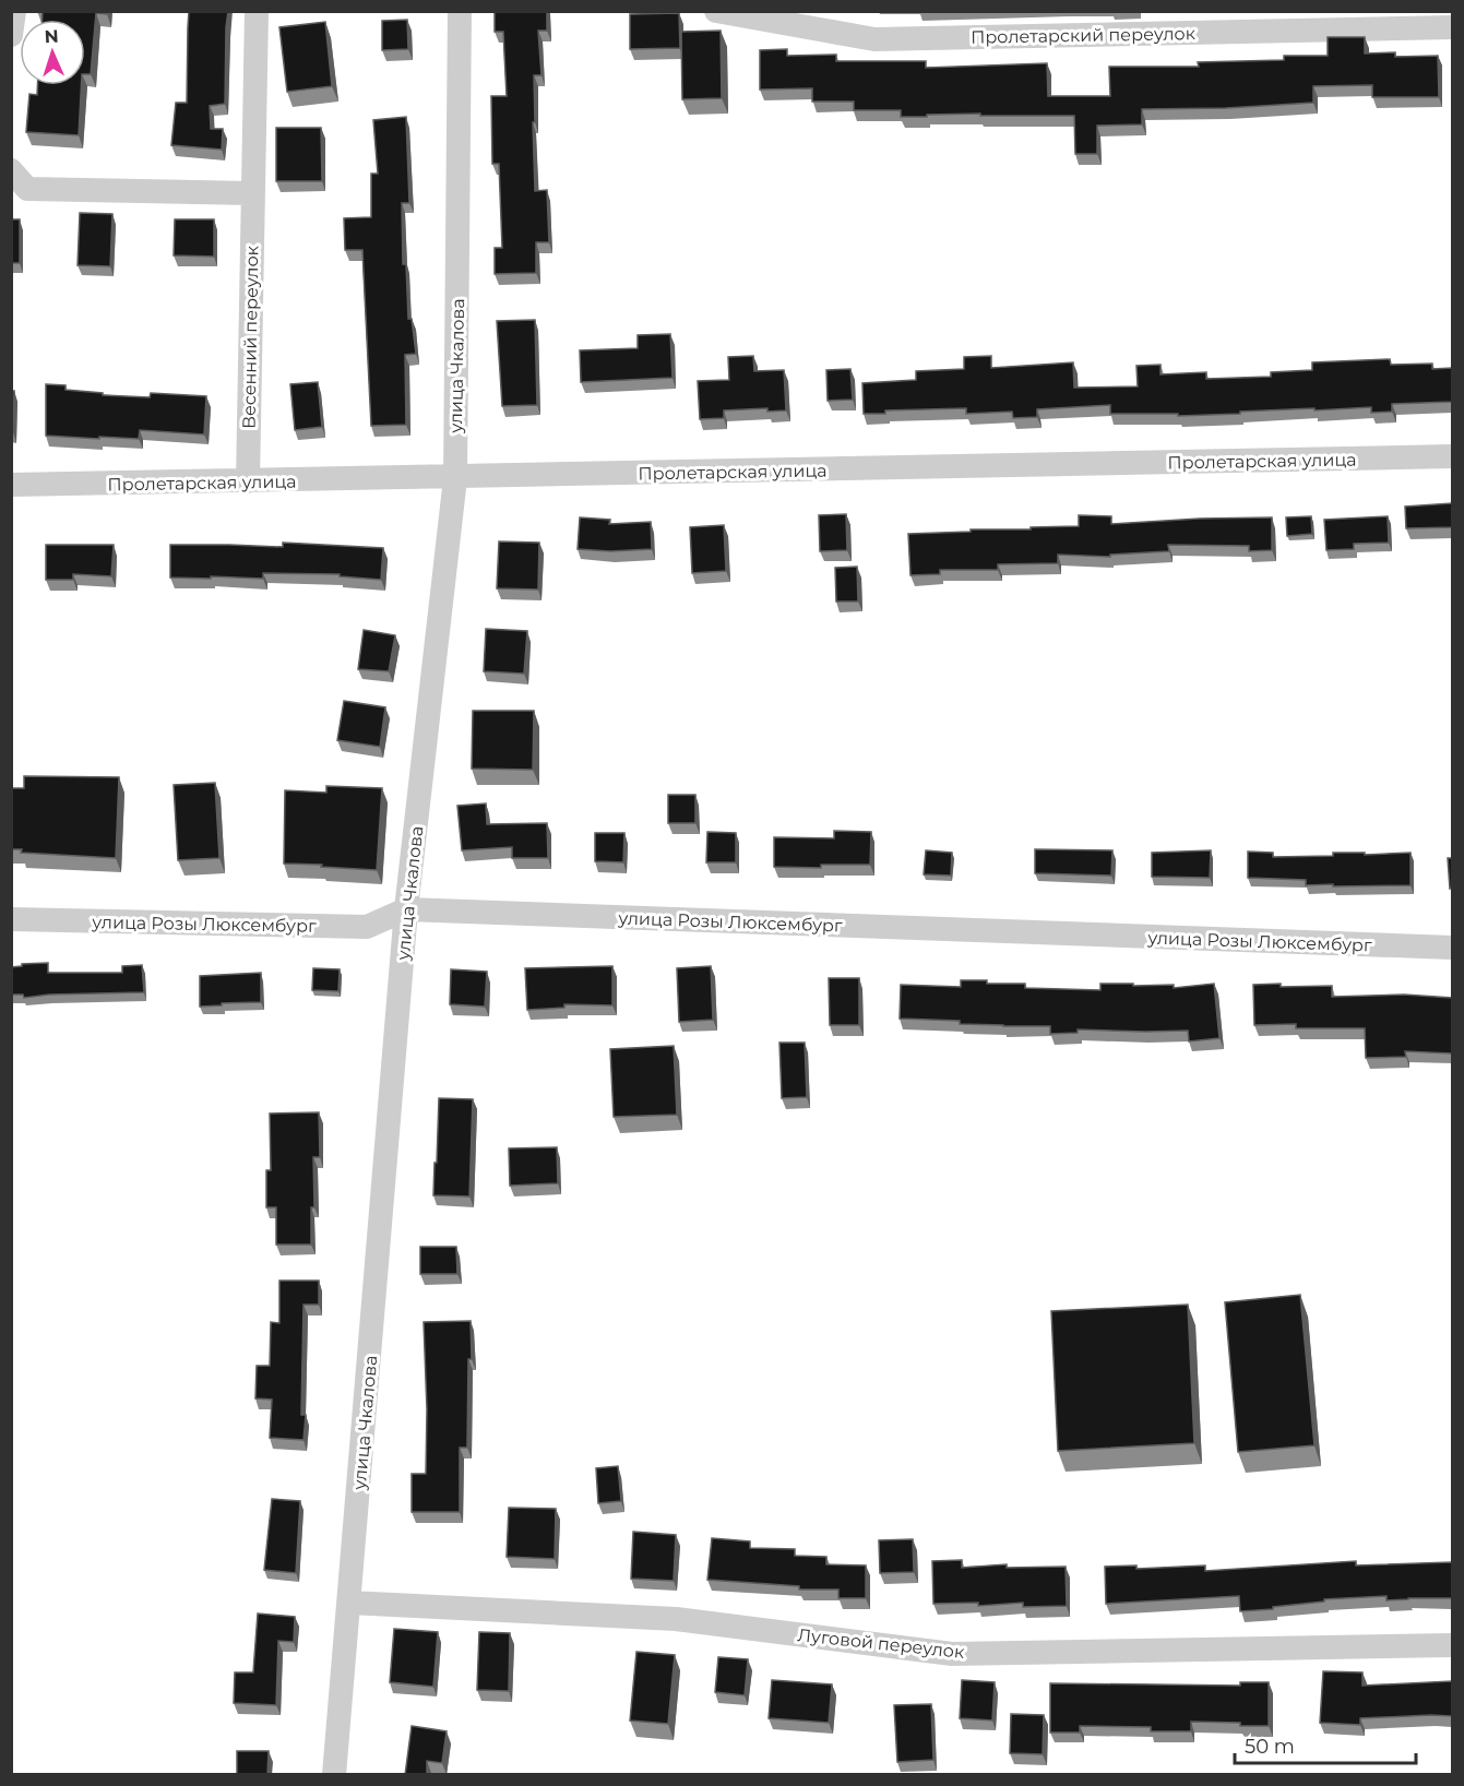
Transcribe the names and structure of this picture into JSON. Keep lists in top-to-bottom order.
{
  "streets": {
    "street": [
      "Пролетарский переулок",
      "Весенний переулок",
      "улица Чкалова",
      "Пролетарская улица",
      "улица Розы Люксембург",
      "Луговой переулок"
    ]
  },
  "crossings": [
    ["Весенний переулок", "Пролетарская улица"],
    ["улица Чкалова", "Пролетарская улица"],
    ["улица Чкалова", "улица Розы Люксембург"],
    ["улица Чкалова", "Луговой переулок"]
  ],
  "scale_bar": "50 m",
  "north": "top"
}
